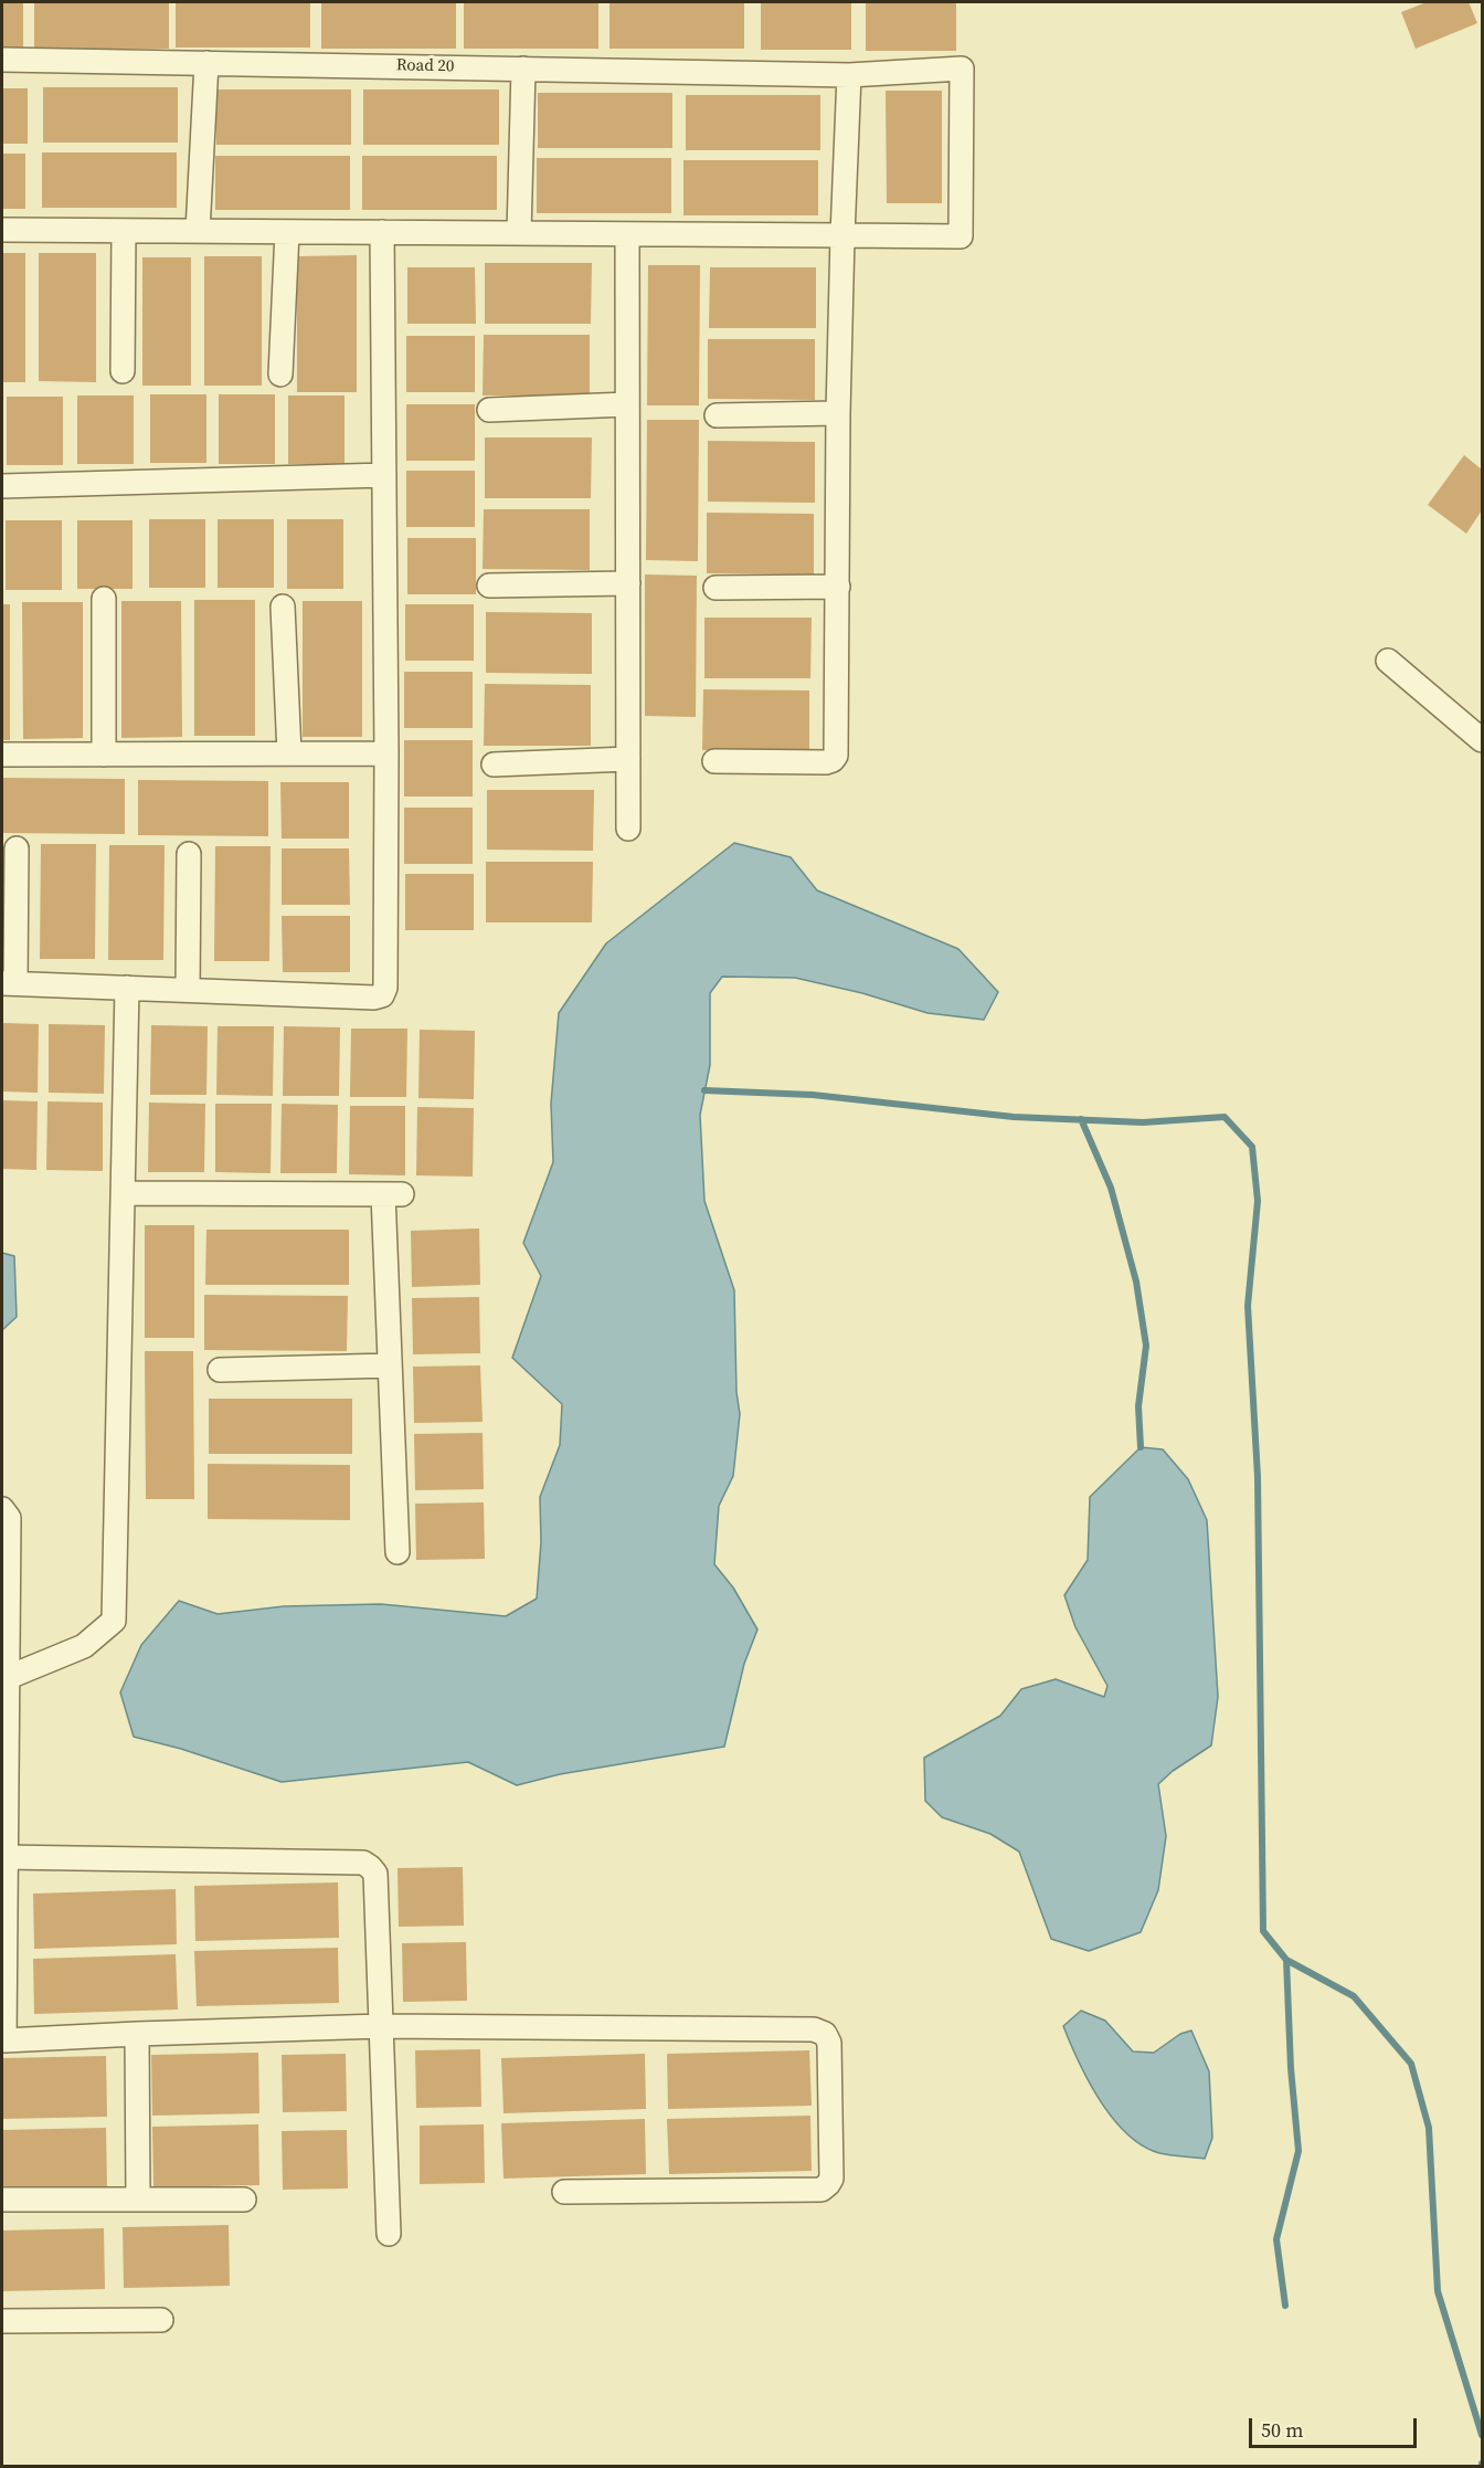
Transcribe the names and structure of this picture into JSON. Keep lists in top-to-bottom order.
{
  "streets": {
    "street": ["Road 20"]
  },
  "scale_bar": "50 m"
}
